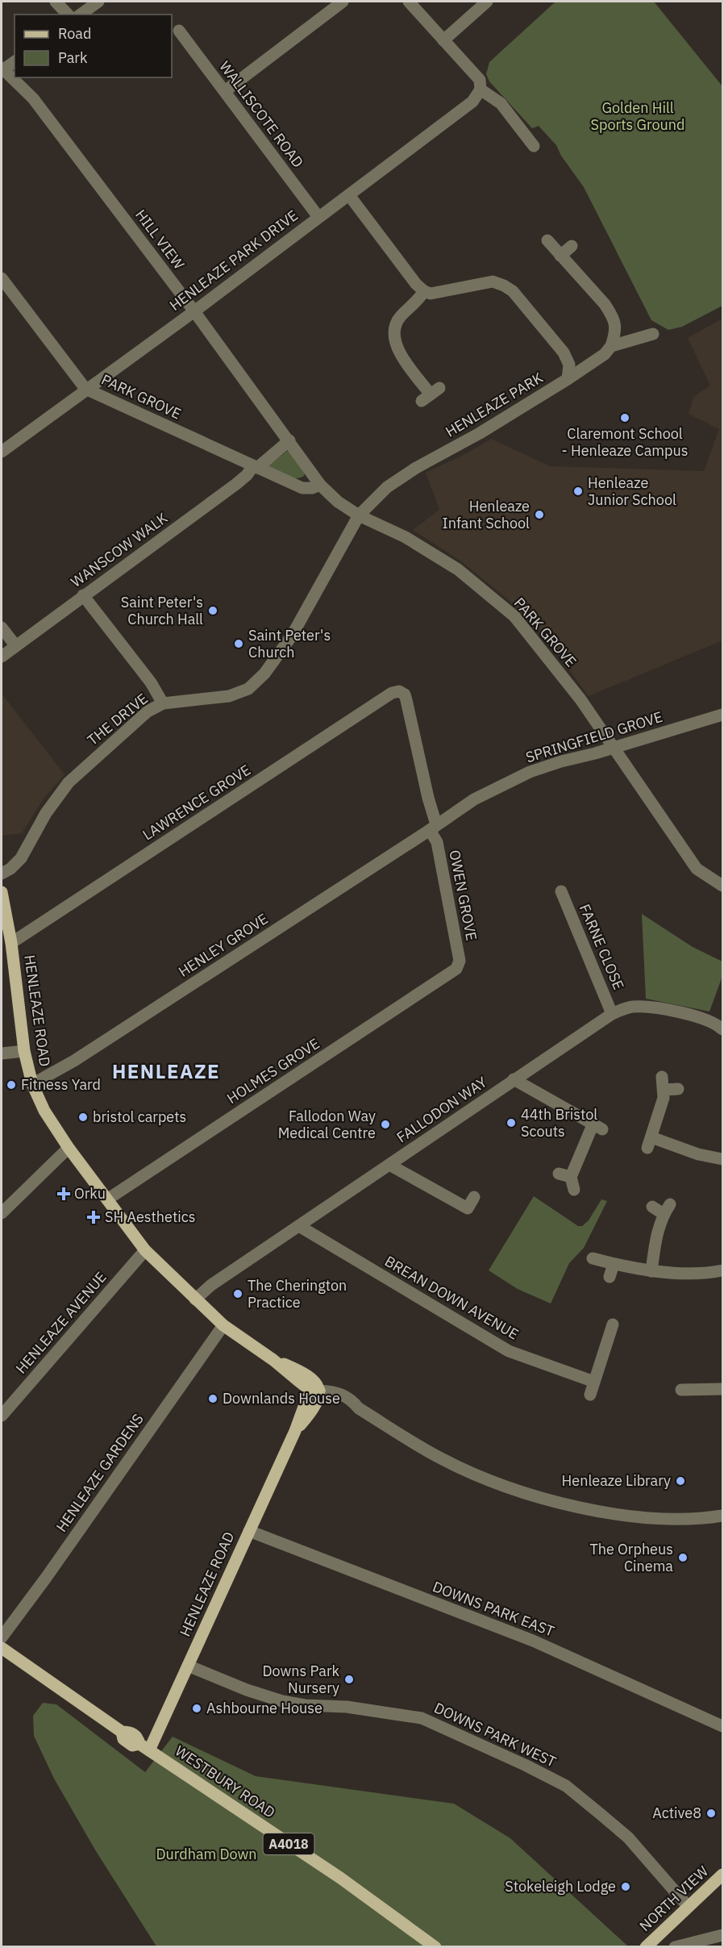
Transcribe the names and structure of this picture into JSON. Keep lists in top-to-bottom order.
{
  "streets": {
    "main road": [
      "HENLEAZE ROAD",
      "WESTBURY ROAD",
      "A4018",
      "NORTH VIEW"
    ],
    "street": [
      "WALLISCOTE ROAD",
      "HILL VIEW",
      "HENLEAZE PARK DRIVE",
      "PARK GROVE",
      "HENLEAZE PARK",
      "WANSCOW WALK",
      "THE DRIVE",
      "SPRINGFIELD GROVE",
      "LAWRENCE GROVE",
      "OWEN GROVE",
      "HENLEY GROVE",
      "FARNE CLOSE",
      "HOLMES GROVE",
      "FALLODON WAY",
      "BREAN DOWN AVENUE",
      "HENLEAZE AVENUE",
      "HENLEAZE GARDENS",
      "DOWNS PARK EAST",
      "DOWNS PARK WEST"
    ]
  },
  "crossings": [
    ["WALLISCOTE ROAD", "HENLEAZE PARK DRIVE"],
    ["HILL VIEW", "HENLEAZE PARK DRIVE"],
    ["HILL VIEW", "PARK GROVE"],
    ["HENLEAZE PARK DRIVE", "PARK GROVE"],
    ["PARK GROVE", "HENLEAZE PARK"],
    ["PARK GROVE", "WANSCOW WALK"],
    ["PARK GROVE", "THE DRIVE"],
    ["PARK GROVE", "SPRINGFIELD GROVE"],
    ["HENLEAZE PARK", "THE DRIVE"],
    ["SPRINGFIELD GROVE", "OWEN GROVE"],
    ["SPRINGFIELD GROVE", "HENLEY GROVE"],
    ["LAWRENCE GROVE", "OWEN GROVE"],
    ["LAWRENCE GROVE", "HENLEAZE ROAD"],
    ["OWEN GROVE", "HENLEY GROVE"],
    ["OWEN GROVE", "HOLMES GROVE"],
    ["HENLEY GROVE", "HENLEAZE ROAD"],
    ["FARNE CLOSE", "FALLODON WAY"],
    ["HENLEAZE ROAD", "HOLMES GROVE"],
    ["HENLEAZE ROAD", "FALLODON WAY"],
    ["HENLEAZE ROAD", "HENLEAZE AVENUE"],
    ["HENLEAZE ROAD", "HENLEAZE GARDENS"],
    ["HENLEAZE ROAD", "DOWNS PARK EAST"],
    ["HENLEAZE ROAD", "DOWNS PARK WEST"],
    ["HENLEAZE ROAD", "WESTBURY ROAD"],
    ["FALLODON WAY", "BREAN DOWN AVENUE"],
    ["DOWNS PARK WEST", "NORTH VIEW"]
  ],
  "districts": ["HENLEAZE"],
  "parks": ["Golden Hill Sports Ground", "Durdham Down"],
  "places": {
    "other": [
      "Claremont School - Henleaze Campus",
      "Henleaze Junior School",
      "Henleaze Infant School",
      "Saint Peter's Church Hall",
      "Saint Peter's Church",
      "Fitness Yard",
      "bristol carpets",
      "44th Bristol Scouts",
      "Fallodon Way Medical Centre",
      "The Cherington Practice",
      "Downlands House",
      "Henleaze Library",
      "The Orpheus Cinema",
      "Downs Park Nursery",
      "Ashbourne House",
      "Active8",
      "Stokeleigh Lodge"
    ],
    "health": ["Orku", "SH Aesthetics"]
  },
  "legend": ["Road", "Park"]
}
